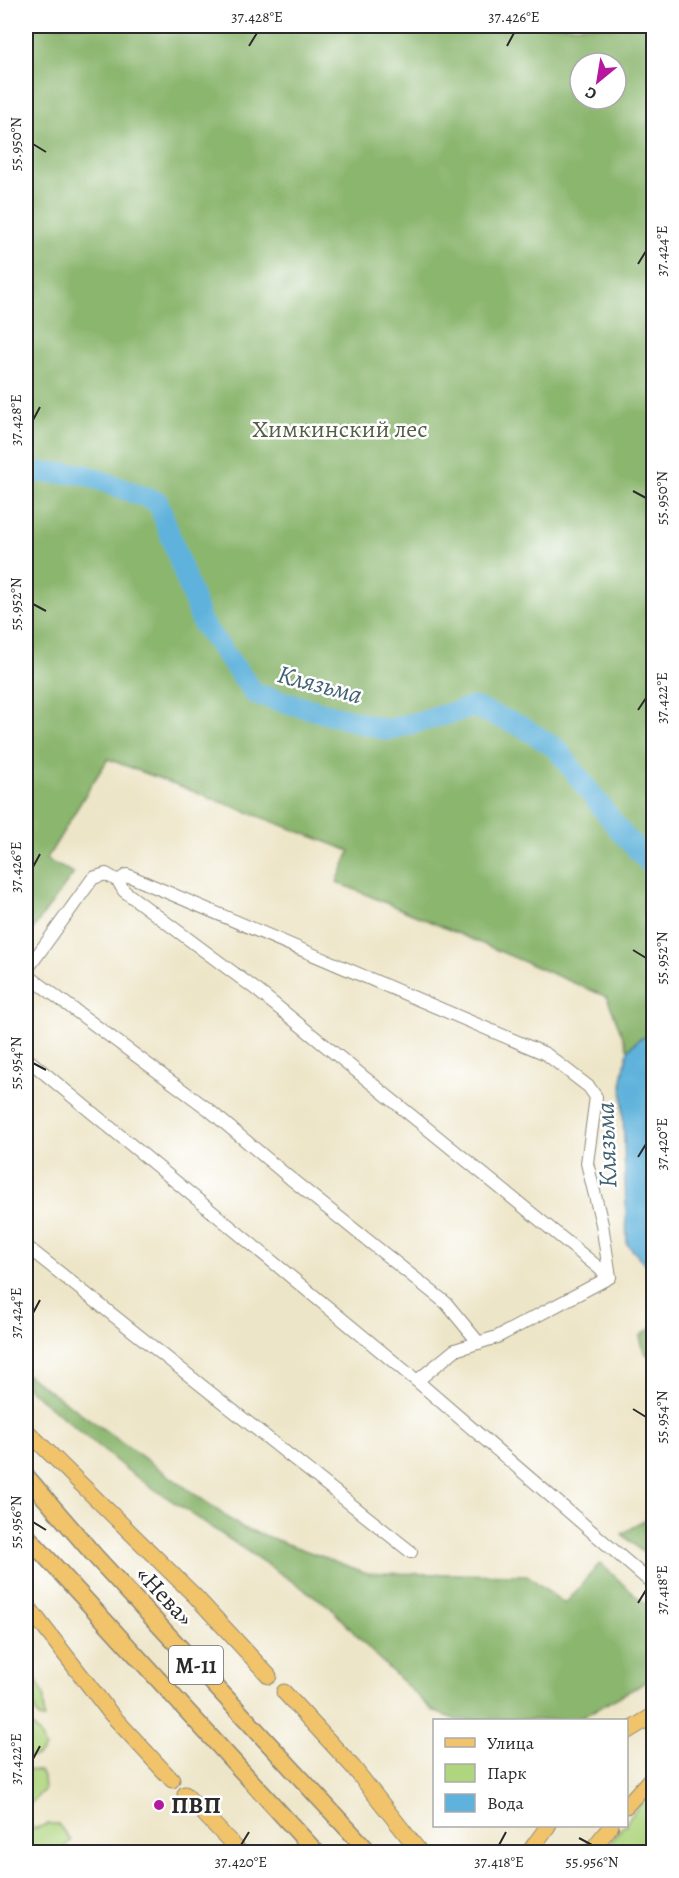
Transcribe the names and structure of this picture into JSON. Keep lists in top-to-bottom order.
{
  "streets": {
    "highway": ["«Нева»", "М-11"]
  },
  "water": ["Клязьма"],
  "parks": ["Химкинский лес"],
  "places": ["ПВП"],
  "legend": ["Улица", "Парк", "Вода"],
  "north": "bottom left",
  "coordinates": [
    "37.428°E",
    "37.426°E",
    "55.950°N",
    "37.424°E",
    "55.952°N",
    "37.422°E",
    "55.954°N",
    "37.420°E",
    "55.956°N",
    "37.418°E"
  ]
}
